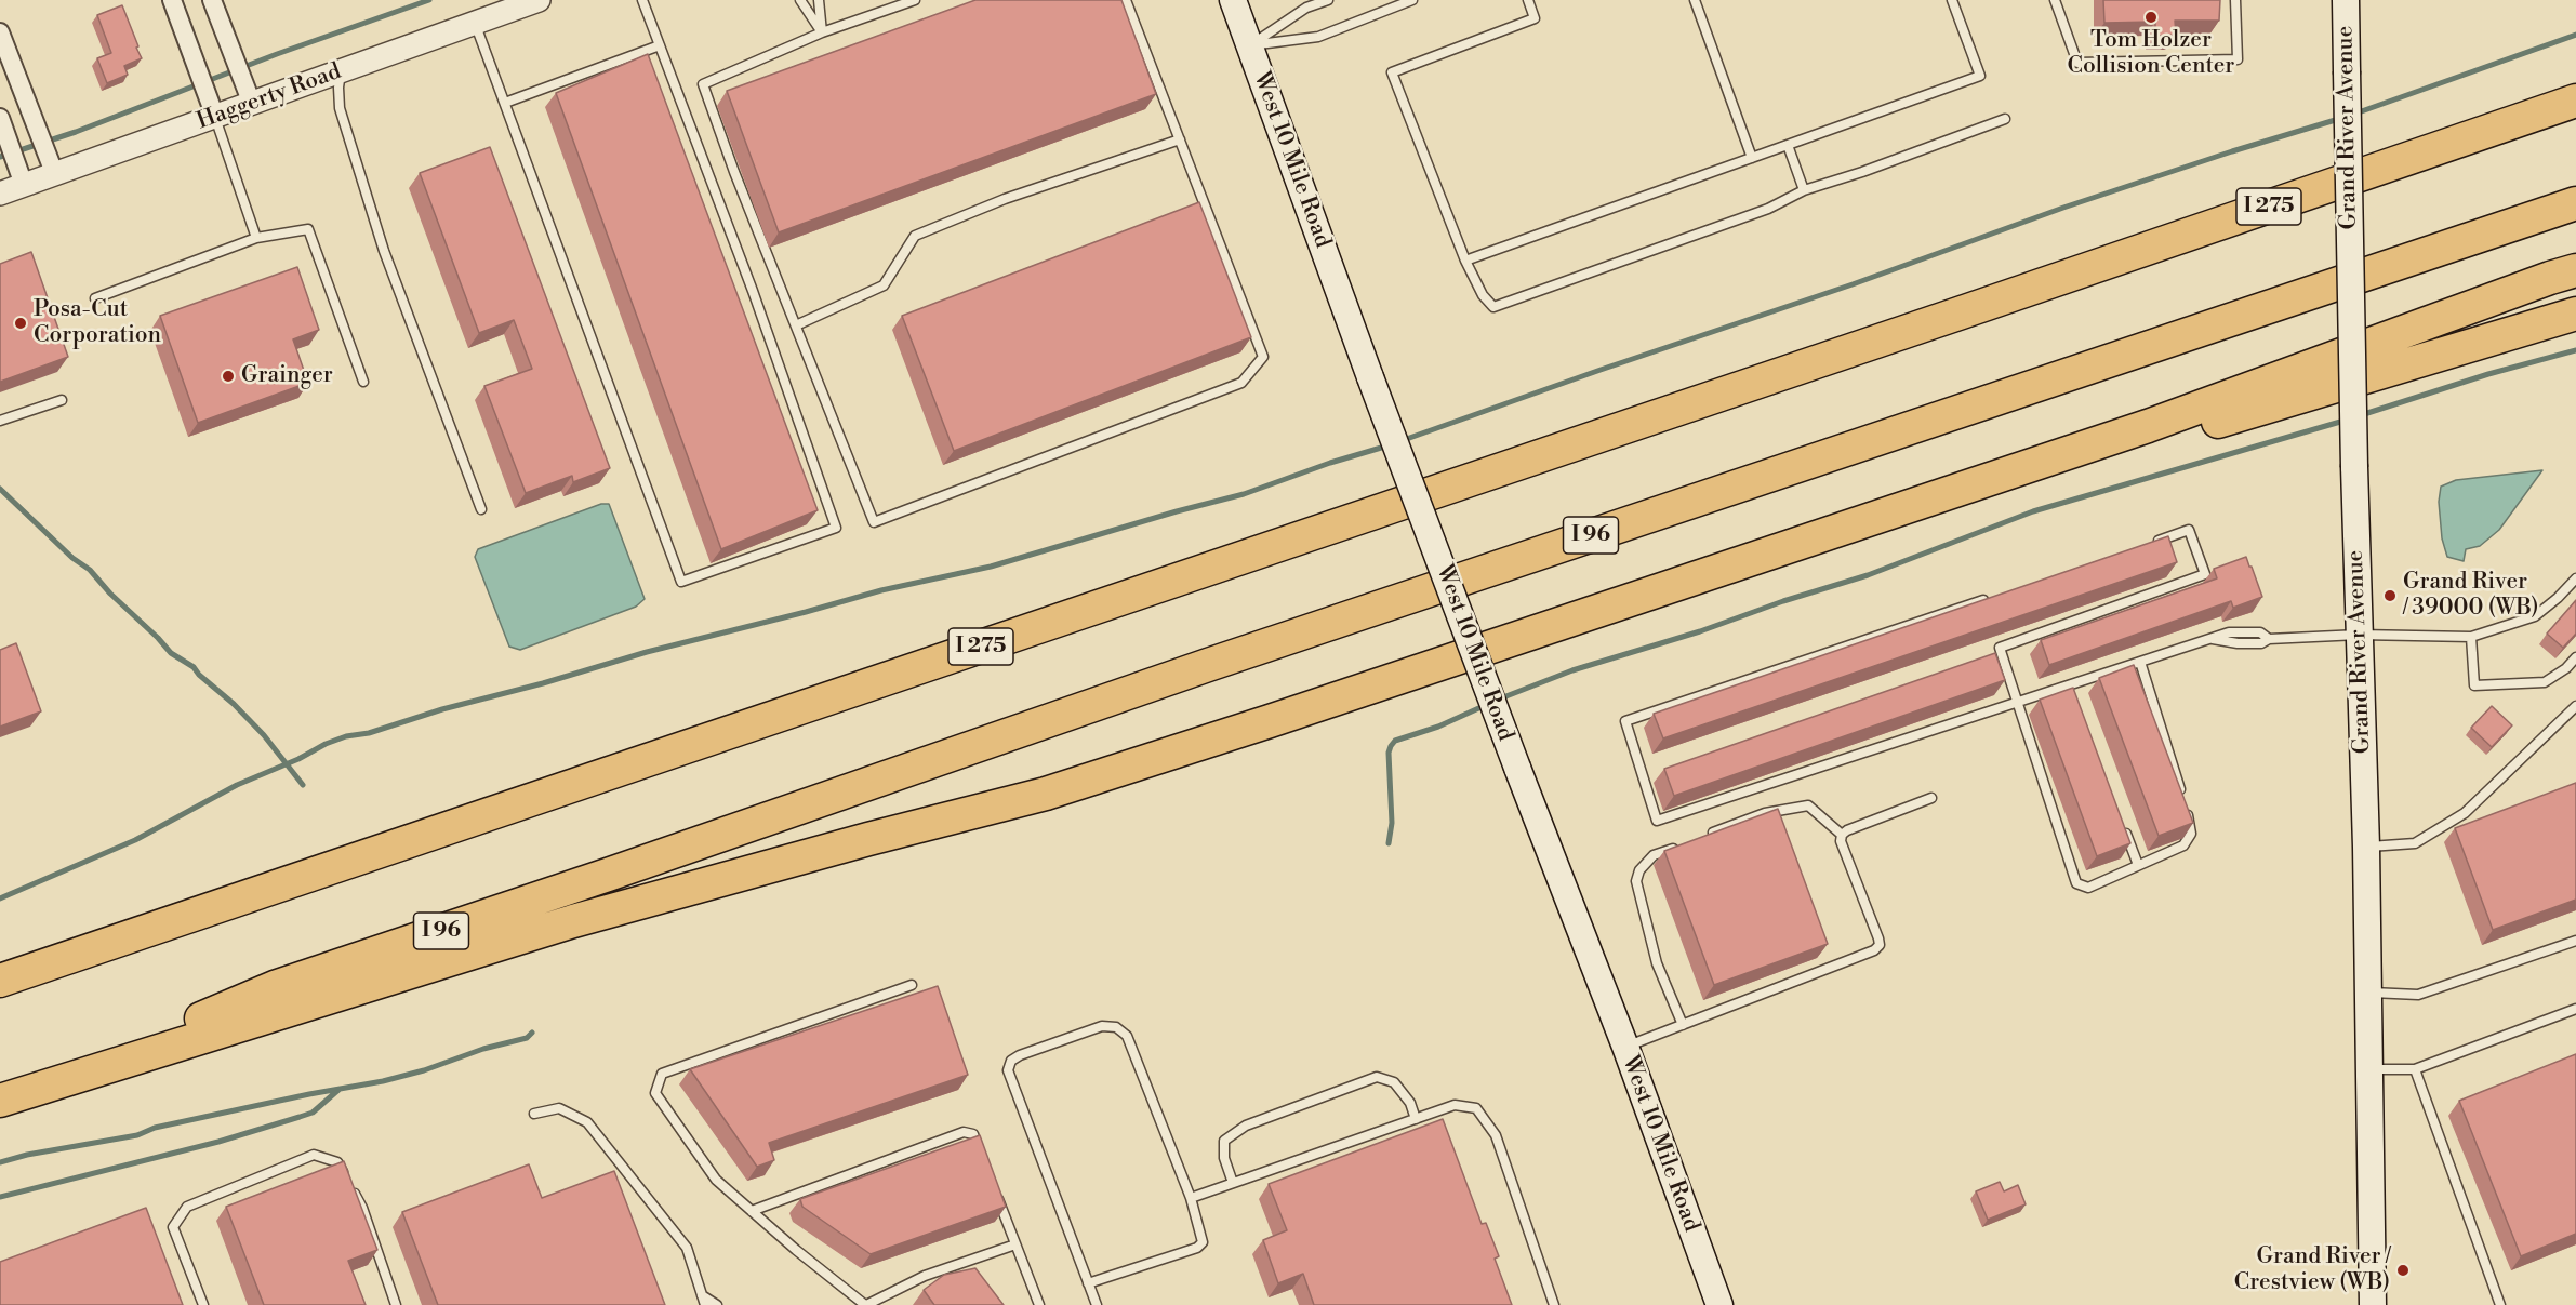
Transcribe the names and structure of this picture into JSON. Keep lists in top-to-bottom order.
{
  "streets": {
    "highway": ["I 275", "I 96"],
    "main road": ["Grand River Avenue", "West 10 Mile Road"],
    "street": ["Haggerty Road"]
  },
  "places": [
    "Tom Holzer Collision Center",
    "Posa-Cut Corporation",
    "Grainger",
    "Grand River / 39000 (WB)",
    "Grand River / Crestview (WB)"
  ]
}
